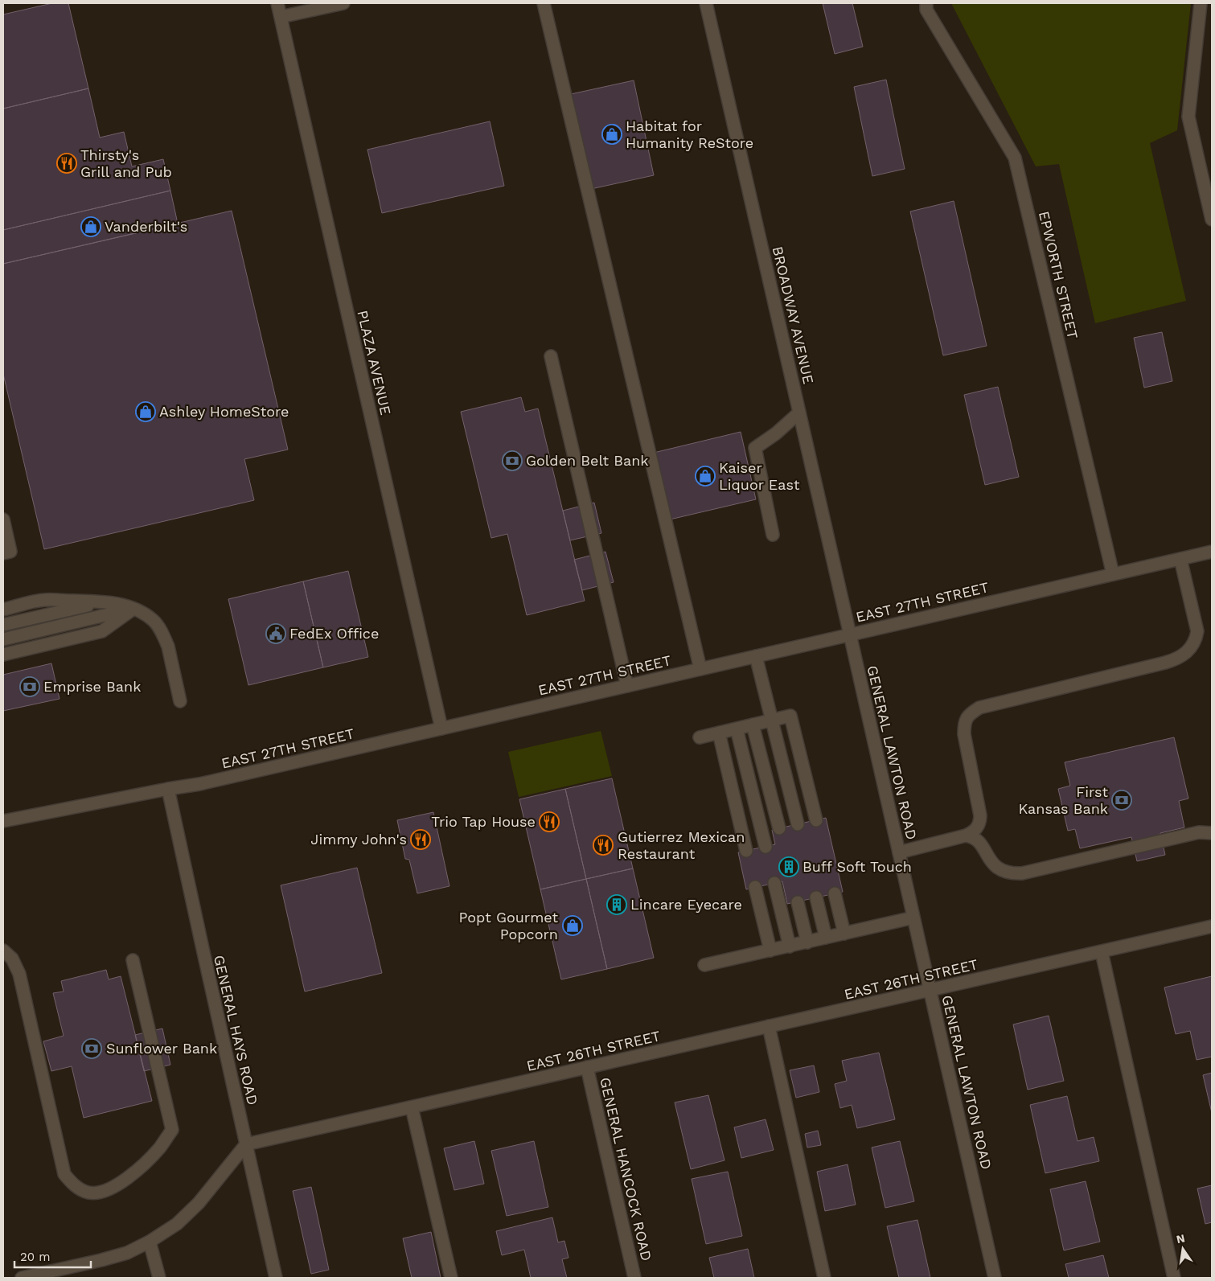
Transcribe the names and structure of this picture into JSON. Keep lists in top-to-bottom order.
{
  "streets": {
    "street": [
      "EPWORTH STREET",
      "BROADWAY AVENUE",
      "PLAZA AVENUE",
      "EAST 27TH STREET",
      "GENERAL LAWTON ROAD",
      "EAST 26TH STREET",
      "GENERAL HAYS ROAD",
      "GENERAL HANCOCK ROAD"
    ]
  },
  "crossings": [
    ["EPWORTH STREET", "EAST 27TH STREET"],
    ["BROADWAY AVENUE", "EAST 27TH STREET"],
    ["BROADWAY AVENUE", "GENERAL LAWTON ROAD"],
    ["PLAZA AVENUE", "EAST 27TH STREET"],
    ["EAST 27TH STREET", "GENERAL LAWTON ROAD"],
    ["EAST 27TH STREET", "GENERAL HAYS ROAD"],
    ["GENERAL LAWTON ROAD", "EAST 26TH STREET"],
    ["EAST 26TH STREET", "GENERAL HAYS ROAD"],
    ["EAST 26TH STREET", "GENERAL HANCOCK ROAD"]
  ],
  "places": {
    "shop": [
      "Habitat for Humanity ReStore",
      "Vanderbilt's",
      "Ashley HomeStore",
      "Kaiser Liquor East",
      "Popt Gourmet Popcorn"
    ],
    "restaurant": [
      "Thirsty's Grill and Pub",
      "Trio Tap House",
      "Jimmy John's",
      "Gutierrez Mexican Restaurant"
    ],
    "bank": [
      "Golden Belt Bank",
      "Emprise Bank",
      "First Kansas Bank",
      "Sunflower Bank"
    ],
    "public building": ["FedEx Office"],
    "building": ["Buff Soft Touch", "Lincare Eyecare"]
  },
  "scale_bar": "20 m",
  "north": "top"
}
